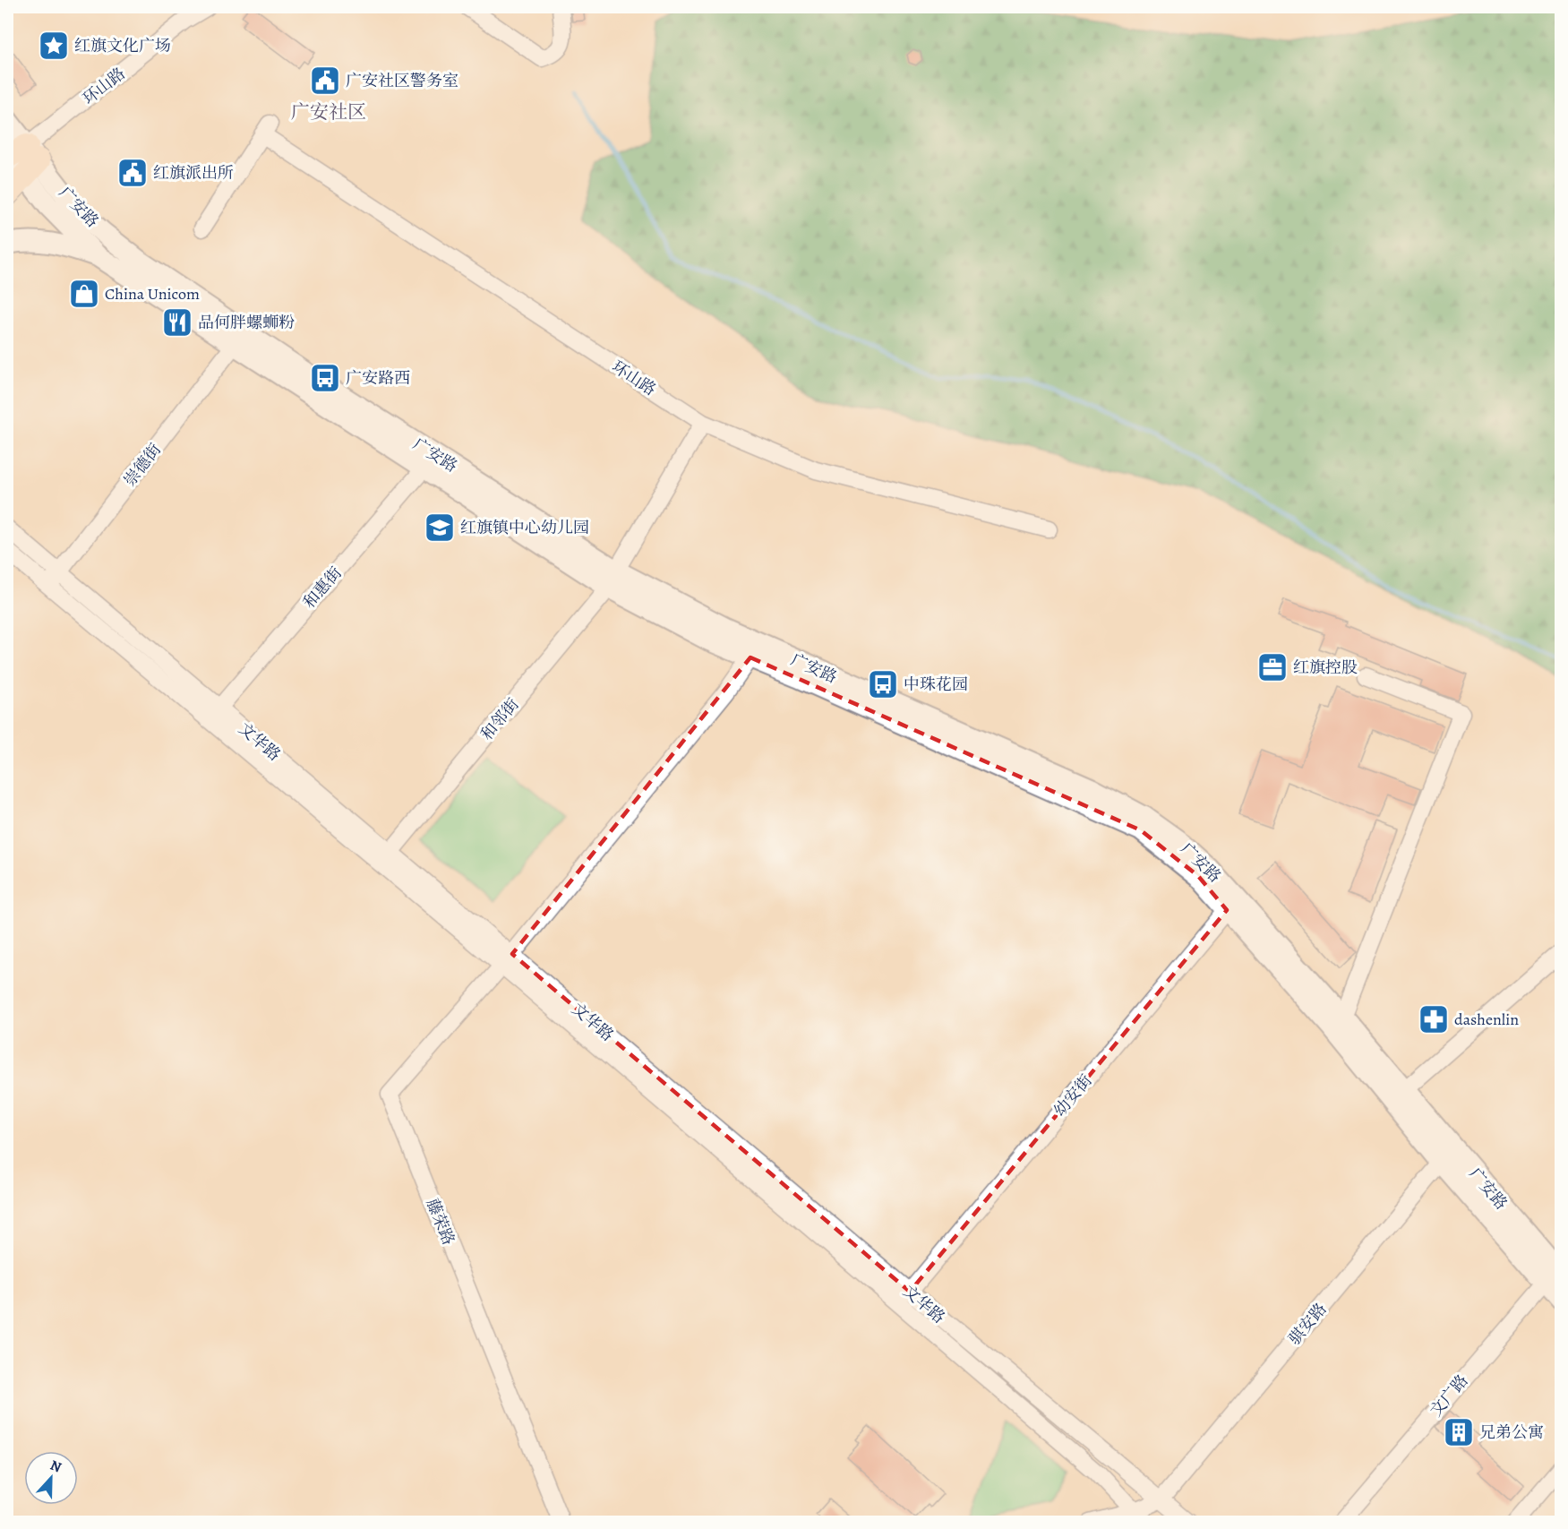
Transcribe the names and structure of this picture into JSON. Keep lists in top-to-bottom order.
{
  "streets": {
    "street": [
      "环山路",
      "广安路",
      "崇德街",
      "和惠街",
      "和邻街",
      "文华路",
      "幼安街",
      "藤荣路",
      "骐安路",
      "文广路"
    ]
  },
  "crossings": [
    ["环山路", "广安路"],
    ["环山路", "和邻街"],
    ["广安路", "崇德街"],
    ["广安路", "和惠街"],
    ["广安路", "和邻街"],
    ["广安路", "幼安街"],
    ["广安路", "骐安路"],
    ["广安路", "文广路"],
    ["崇德街", "文华路"],
    ["和惠街", "文华路"],
    ["和邻街", "文华路"],
    ["文华路", "幼安街"],
    ["文华路", "藤荣路"],
    ["文华路", "骐安路"]
  ],
  "districts": ["广安社区"],
  "places": {
    "place": ["红旗文化广场"],
    "public building": ["广安社区警务室", "红旗派出所"],
    "shop": ["China Unicom"],
    "restaurant": ["品何胖螺蛳粉"],
    "bus stop": ["广安路西", "中珠花园"],
    "school or university": ["红旗镇中心幼儿园"],
    "office": ["红旗控股"],
    "pharmacy": ["dashenlin"],
    "building": ["兄弟公寓"]
  },
  "north": "top"
}
